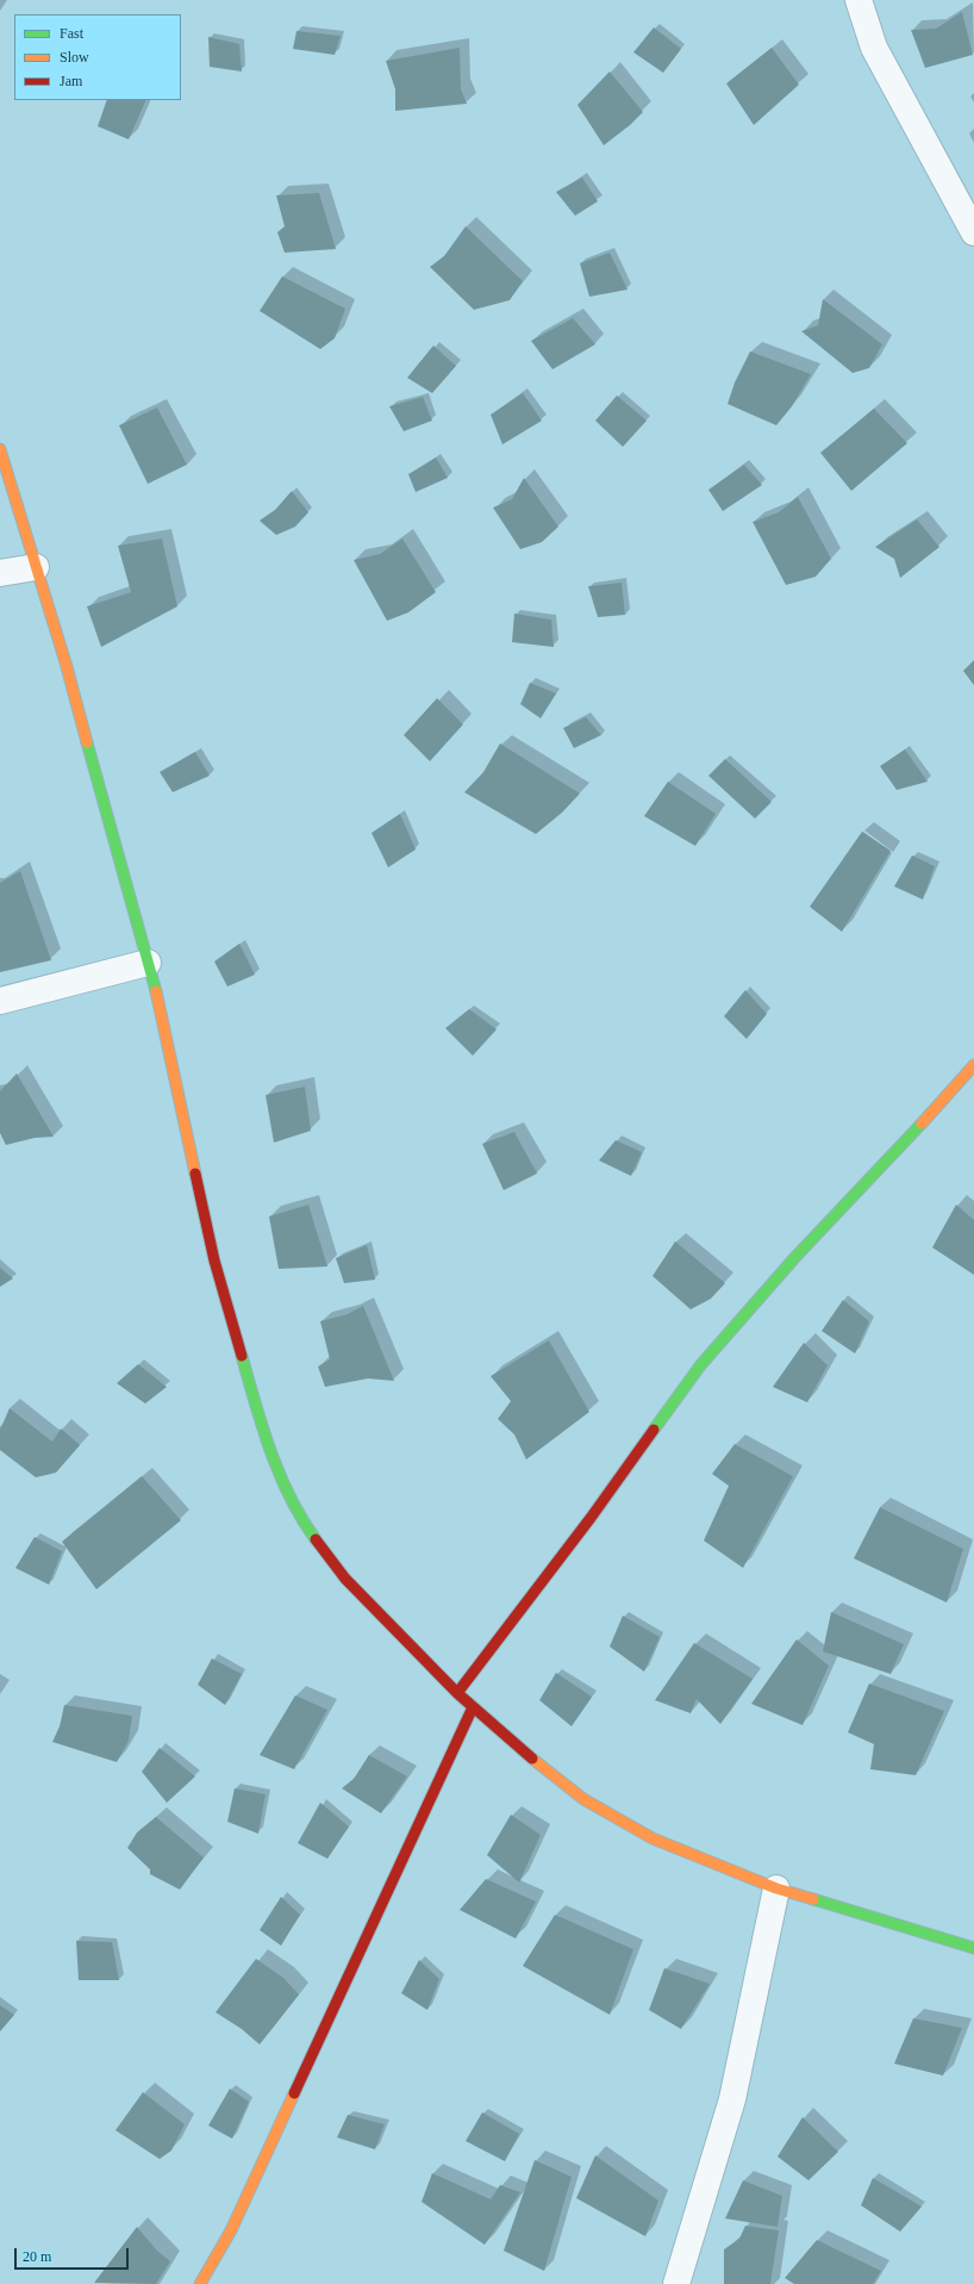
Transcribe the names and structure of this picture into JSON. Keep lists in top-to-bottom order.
{
  "legend": ["Fast", "Slow", "Jam"],
  "scale_bar": "20 m"
}
